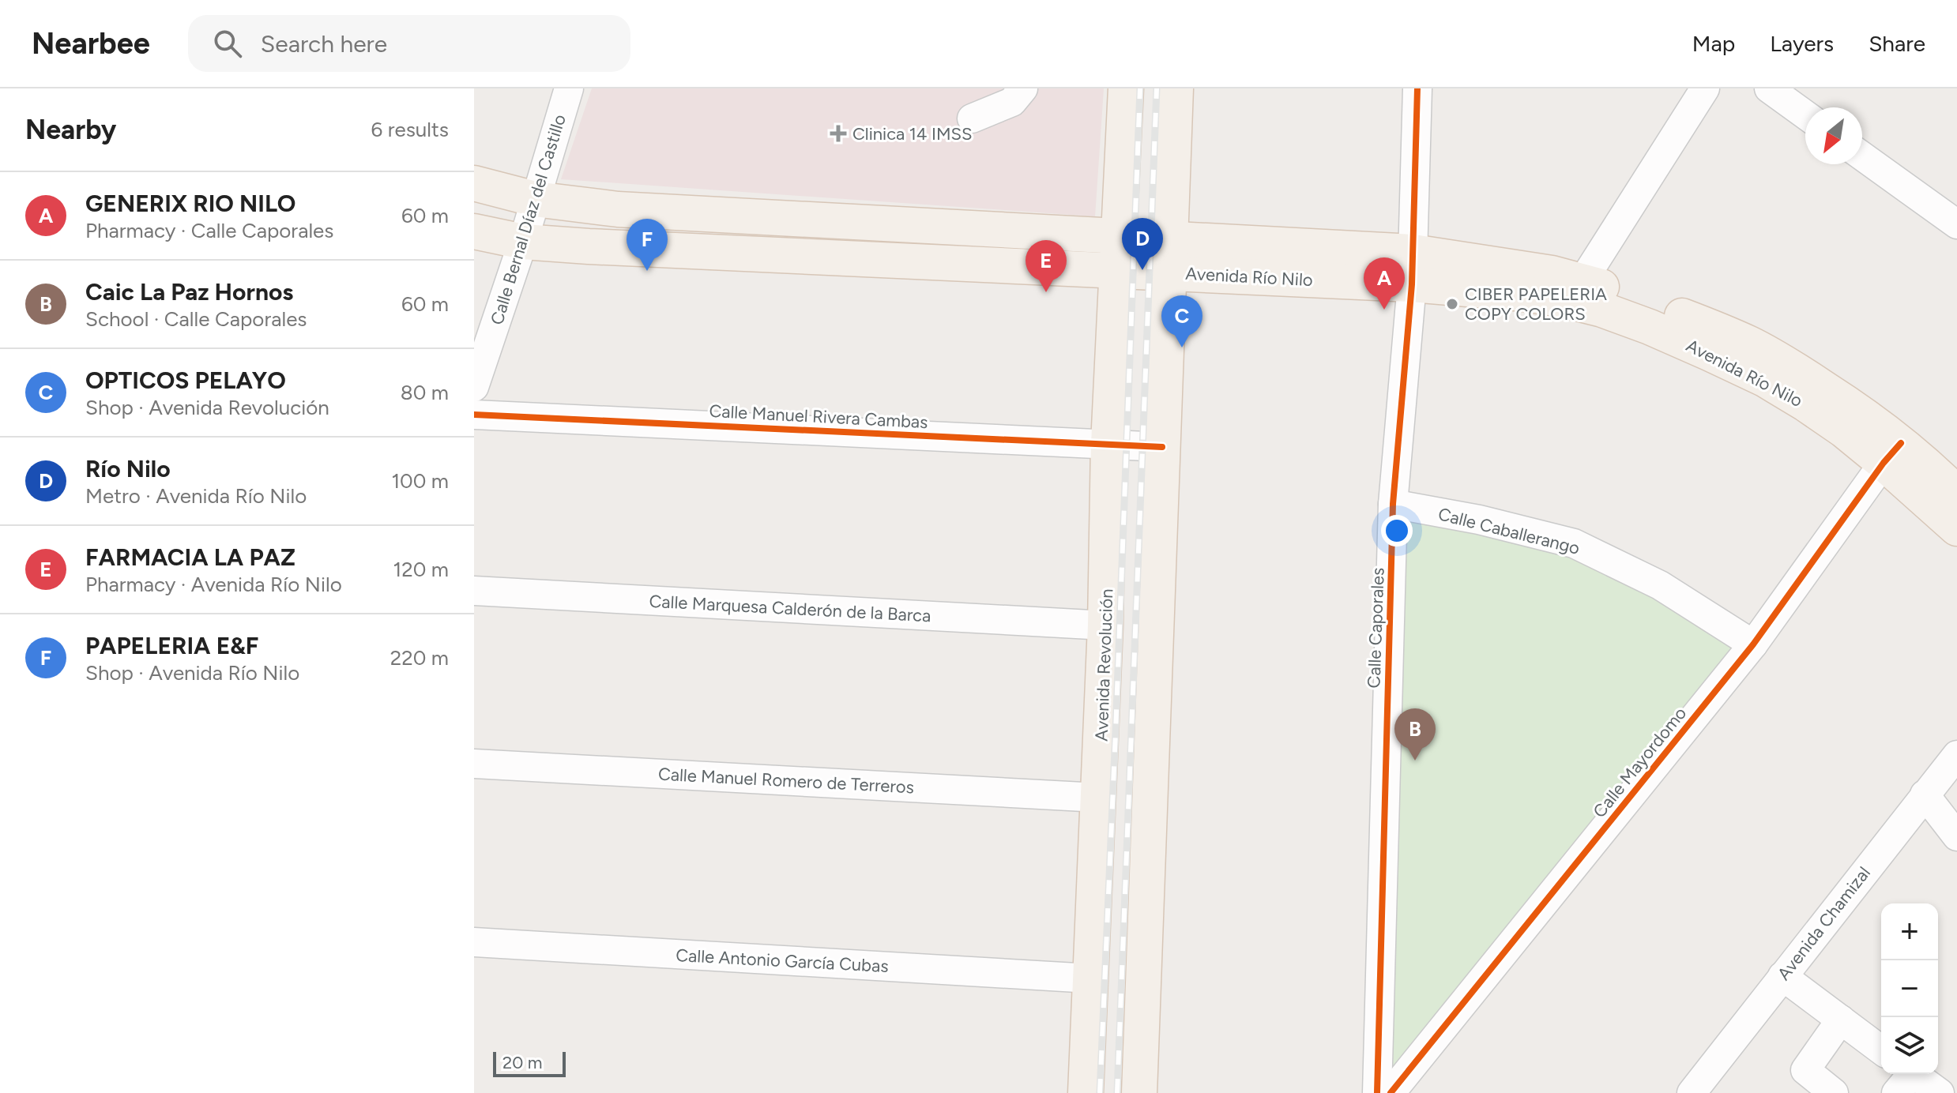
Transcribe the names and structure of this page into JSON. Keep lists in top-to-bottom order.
{
  "streets": {
    "main road": ["Avenida Río Nilo", "Avenida Revolución"],
    "street": [
      "Calle Bernal Díaz del Castillo",
      "Calle Manuel Rivera Cambas",
      "Calle Caballerango",
      "Calle Marquesa Calderón de la Barca",
      "Calle Caporales",
      "Calle Mayordomo",
      "Calle Manuel Romero de Terreros",
      "Avenida Chamizal",
      "Calle Antonio García Cubas"
    ]
  },
  "crossings": [
    ["Calle Bernal Díaz del Castillo", "Avenida Río Nilo"],
    ["Avenida Río Nilo", "Calle Caporales"],
    ["Avenida Río Nilo", "Avenida Revolución"],
    ["Avenida Río Nilo", "Calle Mayordomo"],
    ["Calle Manuel Rivera Cambas", "Avenida Revolución"],
    ["Calle Caballerango", "Calle Caporales"],
    ["Calle Caballerango", "Calle Mayordomo"],
    ["Calle Marquesa Calderón de la Barca", "Avenida Revolución"],
    ["Avenida Revolución", "Calle Manuel Romero de Terreros"],
    ["Avenida Revolución", "Calle Antonio García Cubas"]
  ],
  "places": {
    "health": ["Clinica 14 IMSS"],
    "other": ["CIBER PAPELERIA COPY COLORS"]
  },
  "scale_bar": "20 m",
  "north": "bottom left",
  "page": {
    "header": "Nearbee",
    "search": "Search here",
    "nav": ["Map", "Layers", "Share"],
    "heading": ["Nearby", "6 results"],
    "list": [
      {
        "mark": "A",
        "name": "GENERIX RIO NILO",
        "note": "Pharmacy · Calle Caporales",
        "value": "60 m"
      },
      {
        "mark": "B",
        "name": "Caic La Paz Hornos",
        "note": "School · Calle Caporales",
        "value": "60 m"
      },
      {
        "mark": "C",
        "name": "OPTICOS PELAYO",
        "note": "Shop · Avenida Revolución",
        "value": "80 m"
      },
      {
        "mark": "D",
        "name": "Río Nilo",
        "note": "Metro · Avenida Río Nilo",
        "value": "100 m"
      },
      {
        "mark": "E",
        "name": "FARMACIA LA PAZ",
        "note": "Pharmacy · Avenida Río Nilo",
        "value": "120 m"
      },
      {
        "mark": "F",
        "name": "PAPELERIA E&F",
        "note": "Shop · Avenida Río Nilo",
        "value": "220 m"
      }
    ],
    "pins": [
      "D",
      "F",
      "E",
      "A",
      "C",
      "B"
    ],
    "map_buttons": ["+", "−"],
    "scale": "20 m"
  }
}
